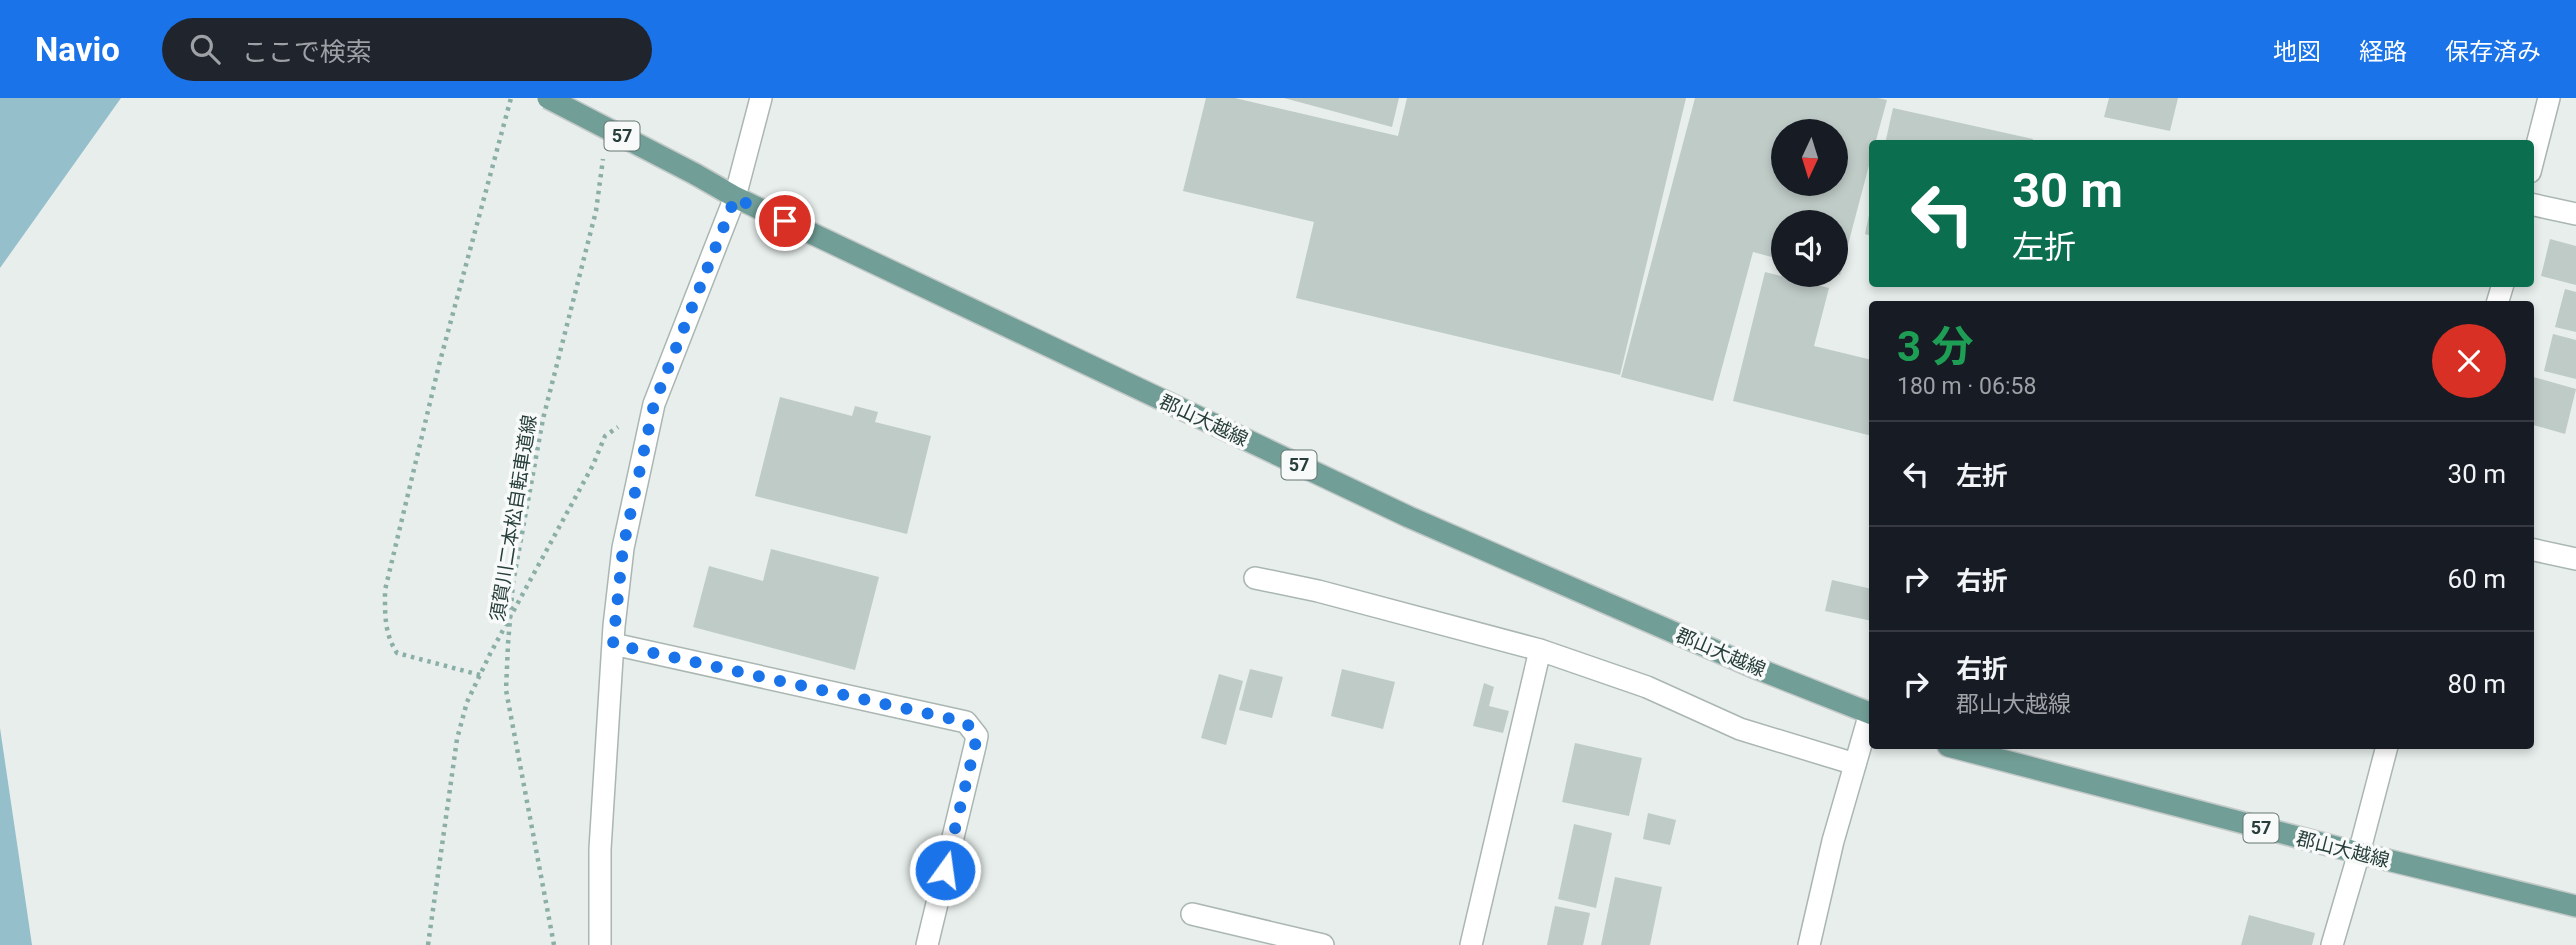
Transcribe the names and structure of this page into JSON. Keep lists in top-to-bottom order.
{
  "streets": {
    "main road": ["57", "郡山大越線"],
    "path": ["須賀川二本松自転車道線"]
  },
  "north": "bottom",
  "page": {
    "header": "Navio",
    "search": "ここで検索",
    "nav": ["地図", "経路", "保存済み"],
    "turn": ["30 m", "左折"],
    "heading": ["3 分", "180 m · 06:58"],
    "list": [
      {
        "name": "左折",
        "value": "30 m"
      },
      {
        "name": "右折",
        "value": "60 m"
      },
      {
        "name": "右折",
        "note": "郡山大越線",
        "value": "80 m"
      }
    ]
  }
}
